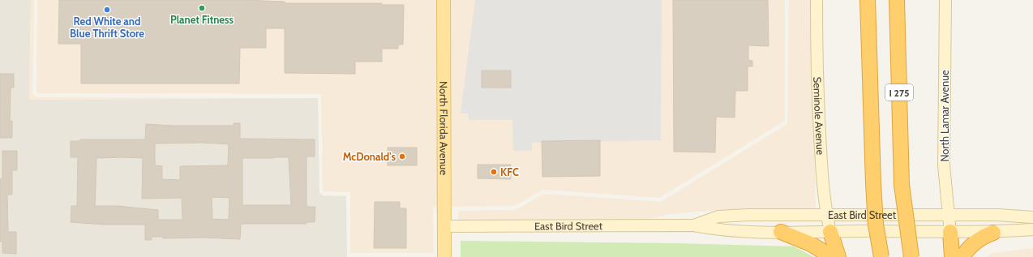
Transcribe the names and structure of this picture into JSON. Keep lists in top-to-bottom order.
{
  "streets": {
    "highway": ["I 275"],
    "main road": ["North Florida Avenue"],
    "street": ["Seminole Avenue", "North Lamar Avenue", "East Bird Street"]
  },
  "crossings": [
    ["Seminole Avenue", "East Bird Street"],
    ["North Lamar Avenue", "East Bird Street"],
    ["North Florida Avenue", "East Bird Street"]
  ],
  "places": [
    "Planet Fitness",
    "Red White and Blue Thrift Store",
    "McDonald's",
    "KFC"
  ]
}
